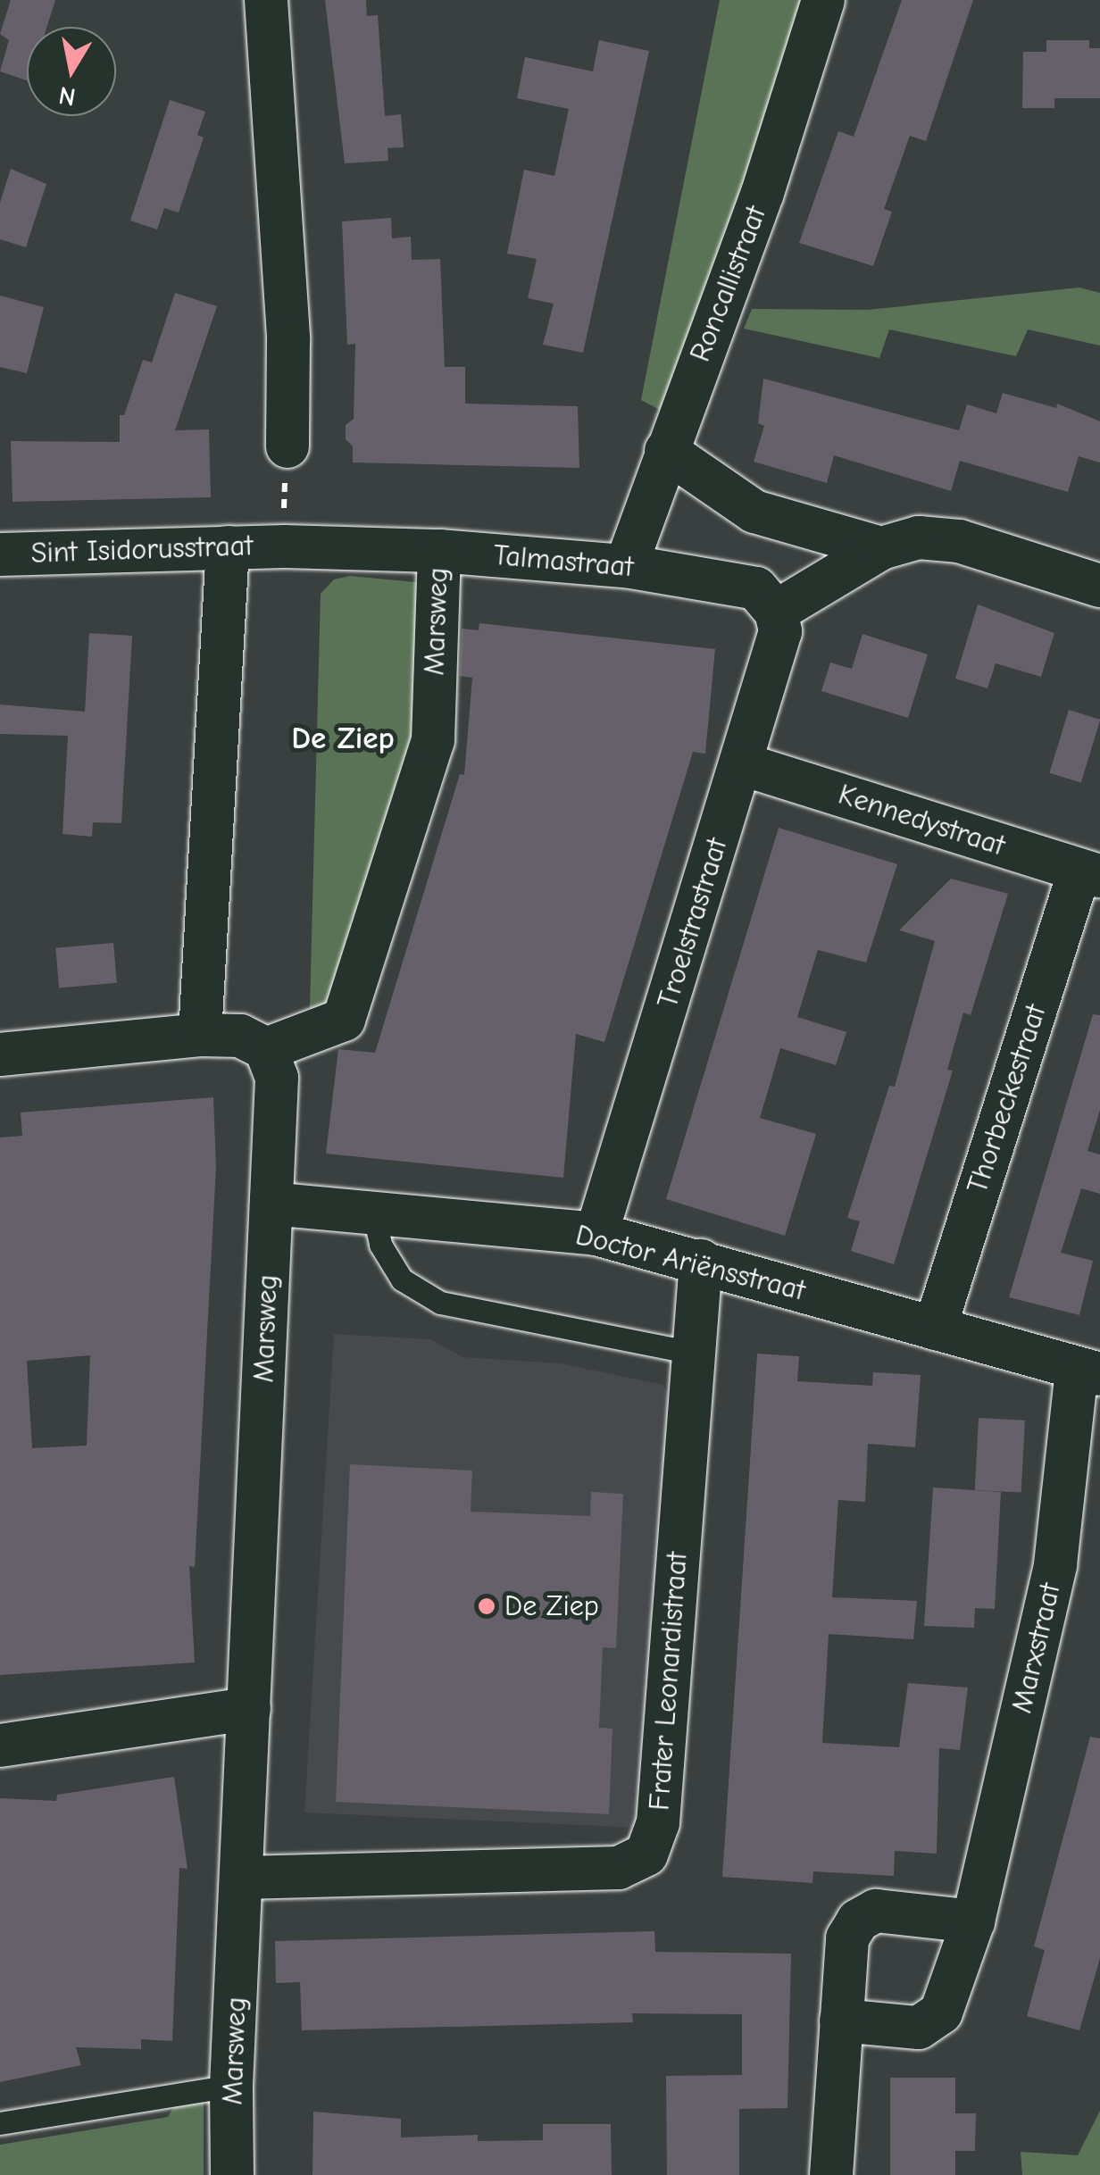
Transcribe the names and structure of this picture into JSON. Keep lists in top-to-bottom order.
{
  "streets": {
    "street": [
      "Roncallistraat",
      "Sint Isidorusstraat",
      "Talmastraat",
      "Marsweg",
      "Kennedystraat",
      "Troelstrastraat",
      "Thorbeckestraat",
      "Doctor Ariënsstraat",
      "Marxstraat",
      "Frater Leonardistraat"
    ]
  },
  "crossings": [
    ["Roncallistraat", "Talmastraat"],
    ["Sint Isidorusstraat", "Talmastraat"],
    ["Talmastraat", "Marsweg"],
    ["Talmastraat", "Troelstrastraat"],
    ["Marsweg", "Doctor Ariënsstraat"],
    ["Marsweg", "Frater Leonardistraat"],
    ["Kennedystraat", "Troelstrastraat"],
    ["Kennedystraat", "Thorbeckestraat"],
    ["Troelstrastraat", "Doctor Ariënsstraat"],
    ["Thorbeckestraat", "Doctor Ariënsstraat"],
    ["Doctor Ariënsstraat", "Marxstraat"],
    ["Doctor Ariënsstraat", "Frater Leonardistraat"]
  ],
  "districts": ["De Ziep"],
  "places": ["De Ziep"],
  "north": "bottom"
}
